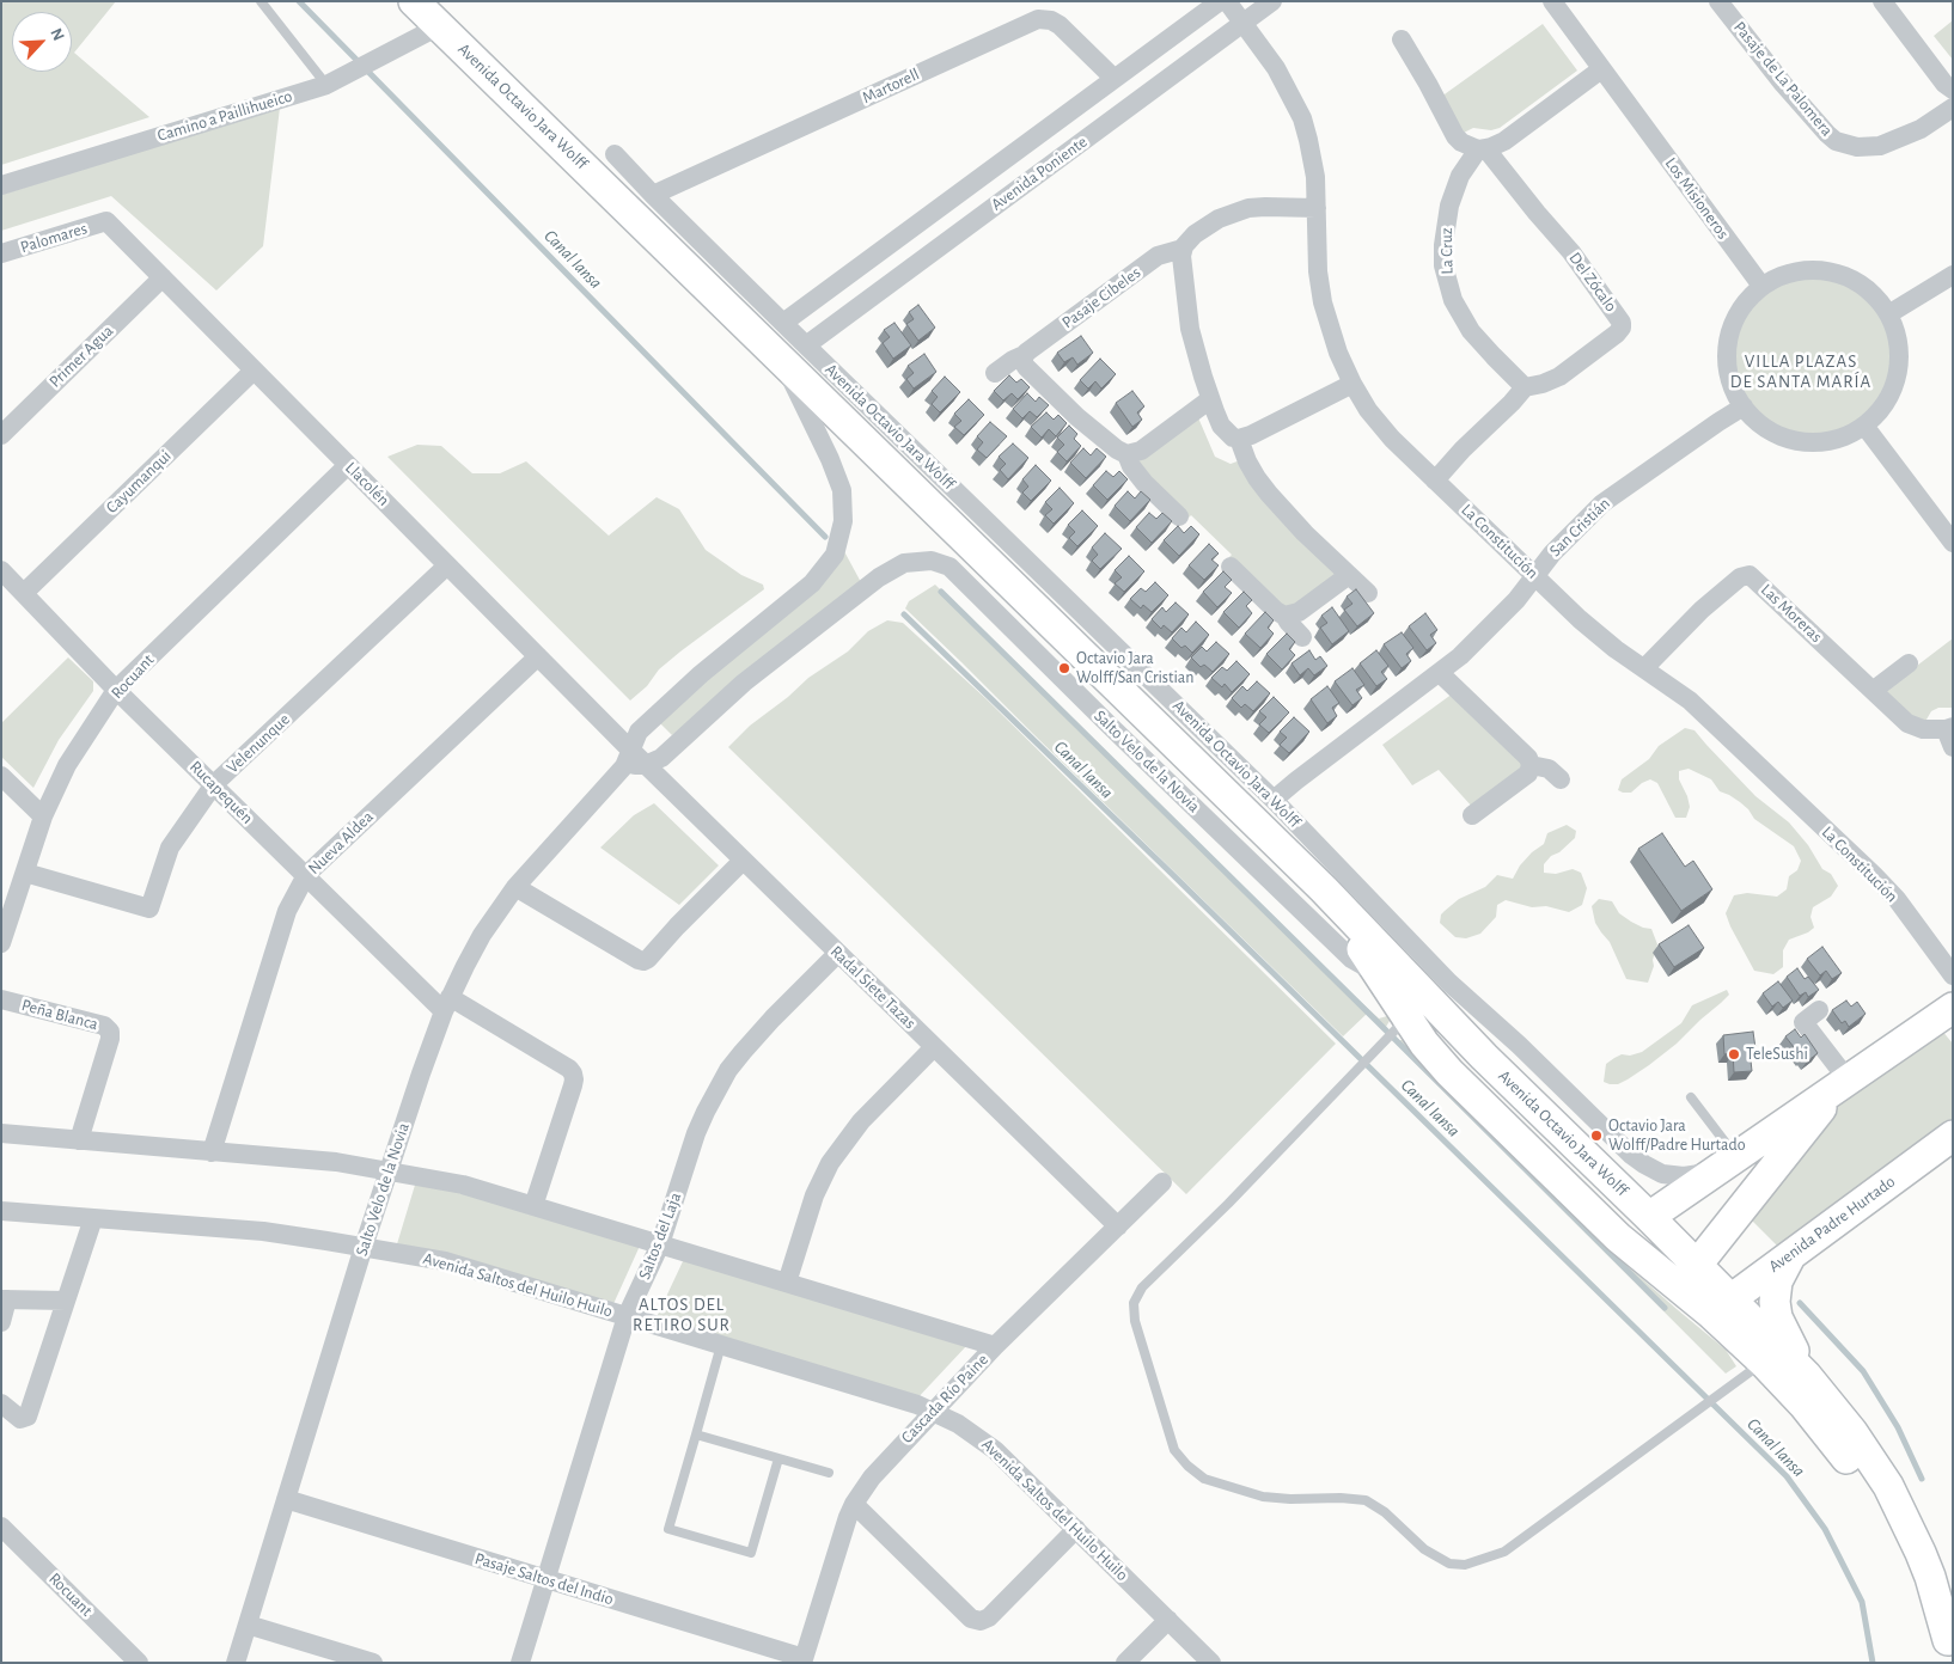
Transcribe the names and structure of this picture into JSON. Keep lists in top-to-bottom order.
{
  "streets": {
    "main road": ["Avenida Octavio Jara Wolff", "Avenida Padre Hurtado"],
    "street": [
      "Pasaje de La Palomera",
      "Martorell",
      "Camino a Paillihueico",
      "Avenida Poniente",
      "Los Misioneros",
      "Palomares",
      "La Cruz",
      "Del Zócalo",
      "Pasaje Cibeles",
      "Primer Agua",
      "Cayumanqui",
      "Llacolén",
      "San Cristián",
      "La Constitución",
      "Las Moreras",
      "Rocuant",
      "Velenunque",
      "Salto Velo de la Novia",
      "Rucapequén",
      "Nueva Aldea",
      "Radal Siete Tazas",
      "Peña Blanca",
      "Saltos del Laja",
      "Avenida Saltos del Huilo Huilo",
      "Cascada Río Paine",
      "Pasaje Saltos del Indio"
    ]
  },
  "crossings": [
    ["Martorell", "Avenida Octavio Jara Wolff"],
    ["Martorell", "Avenida Poniente"],
    ["Avenida Octavio Jara Wolff", "Camino a Paillihueico"],
    ["Avenida Octavio Jara Wolff", "Avenida Poniente"],
    ["Avenida Octavio Jara Wolff", "San Cristián"],
    ["Avenida Octavio Jara Wolff", "Salto Velo de la Novia"],
    ["Avenida Octavio Jara Wolff", "Avenida Padre Hurtado"],
    ["Avenida Poniente", "La Constitución"],
    ["Avenida Poniente", "Salto Velo de la Novia"],
    ["Los Misioneros", "La Cruz"],
    ["Los Misioneros", "San Cristián"],
    ["Palomares", "Llacolén"],
    ["La Cruz", "Del Zócalo"],
    ["Pasaje Cibeles", "La Constitución"],
    ["Primer Agua", "Llacolén"],
    ["Cayumanqui", "Llacolén"],
    ["Cayumanqui", "Rucapequén"],
    ["Llacolén", "Rocuant"],
    ["Llacolén", "Velenunque"],
    ["Llacolén", "Salto Velo de la Novia"],
    ["Llacolén", "Nueva Aldea"],
    ["San Cristián", "La Constitución"],
    ["La Constitución", "Las Moreras"],
    ["Rocuant", "Velenunque"],
    ["Rocuant", "Rucapequén"],
    ["Velenunque", "Rucapequén"],
    ["Salto Velo de la Novia", "Rucapequén"],
    ["Salto Velo de la Novia", "Radal Siete Tazas"],
    ["Salto Velo de la Novia", "Avenida Saltos del Huilo Huilo"],
    ["Salto Velo de la Novia", "Pasaje Saltos del Indio"],
    ["Rucapequén", "Nueva Aldea"],
    ["Radal Siete Tazas", "Saltos del Laja"],
    ["Radal Siete Tazas", "Cascada Río Paine"],
    ["Saltos del Laja", "Avenida Saltos del Huilo Huilo"],
    ["Saltos del Laja", "Pasaje Saltos del Indio"],
    ["Avenida Saltos del Huilo Huilo", "Cascada Río Paine"],
    ["Cascada Río Paine", "Pasaje Saltos del Indio"]
  ],
  "districts": ["VILLA PLAZAS DE SANTA MARÍA", "ALTOS DEL RETIRO SUR"],
  "water": ["Canal Iansa"],
  "places": ["Octavio Jara Wolff/San Cristian", "TeleSushi", "Octavio Jara Wolff/Padre Hurtado"],
  "north": "top right"
}
